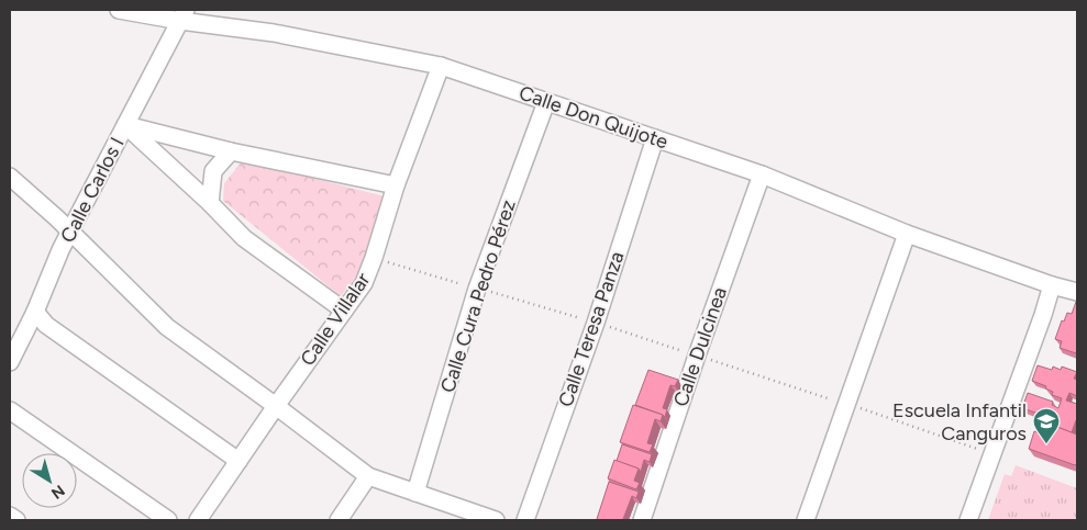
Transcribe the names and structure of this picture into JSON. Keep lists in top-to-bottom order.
{
  "streets": {
    "street": [
      "Calle Don Quijote",
      "Calle Carlos I",
      "Calle Cura Pedro Pérez",
      "Calle Villalar",
      "Calle Teresa Panza",
      "Calle Dulcinea"
    ]
  },
  "crossings": [
    ["Calle Don Quijote", "Calle Carlos I"],
    ["Calle Don Quijote", "Calle Cura Pedro Pérez"],
    ["Calle Don Quijote", "Calle Villalar"],
    ["Calle Don Quijote", "Calle Teresa Panza"],
    ["Calle Don Quijote", "Calle Dulcinea"]
  ],
  "places": {
    "school or university": ["Escuela Infantil Canguros"]
  },
  "north": "bottom right"
}
